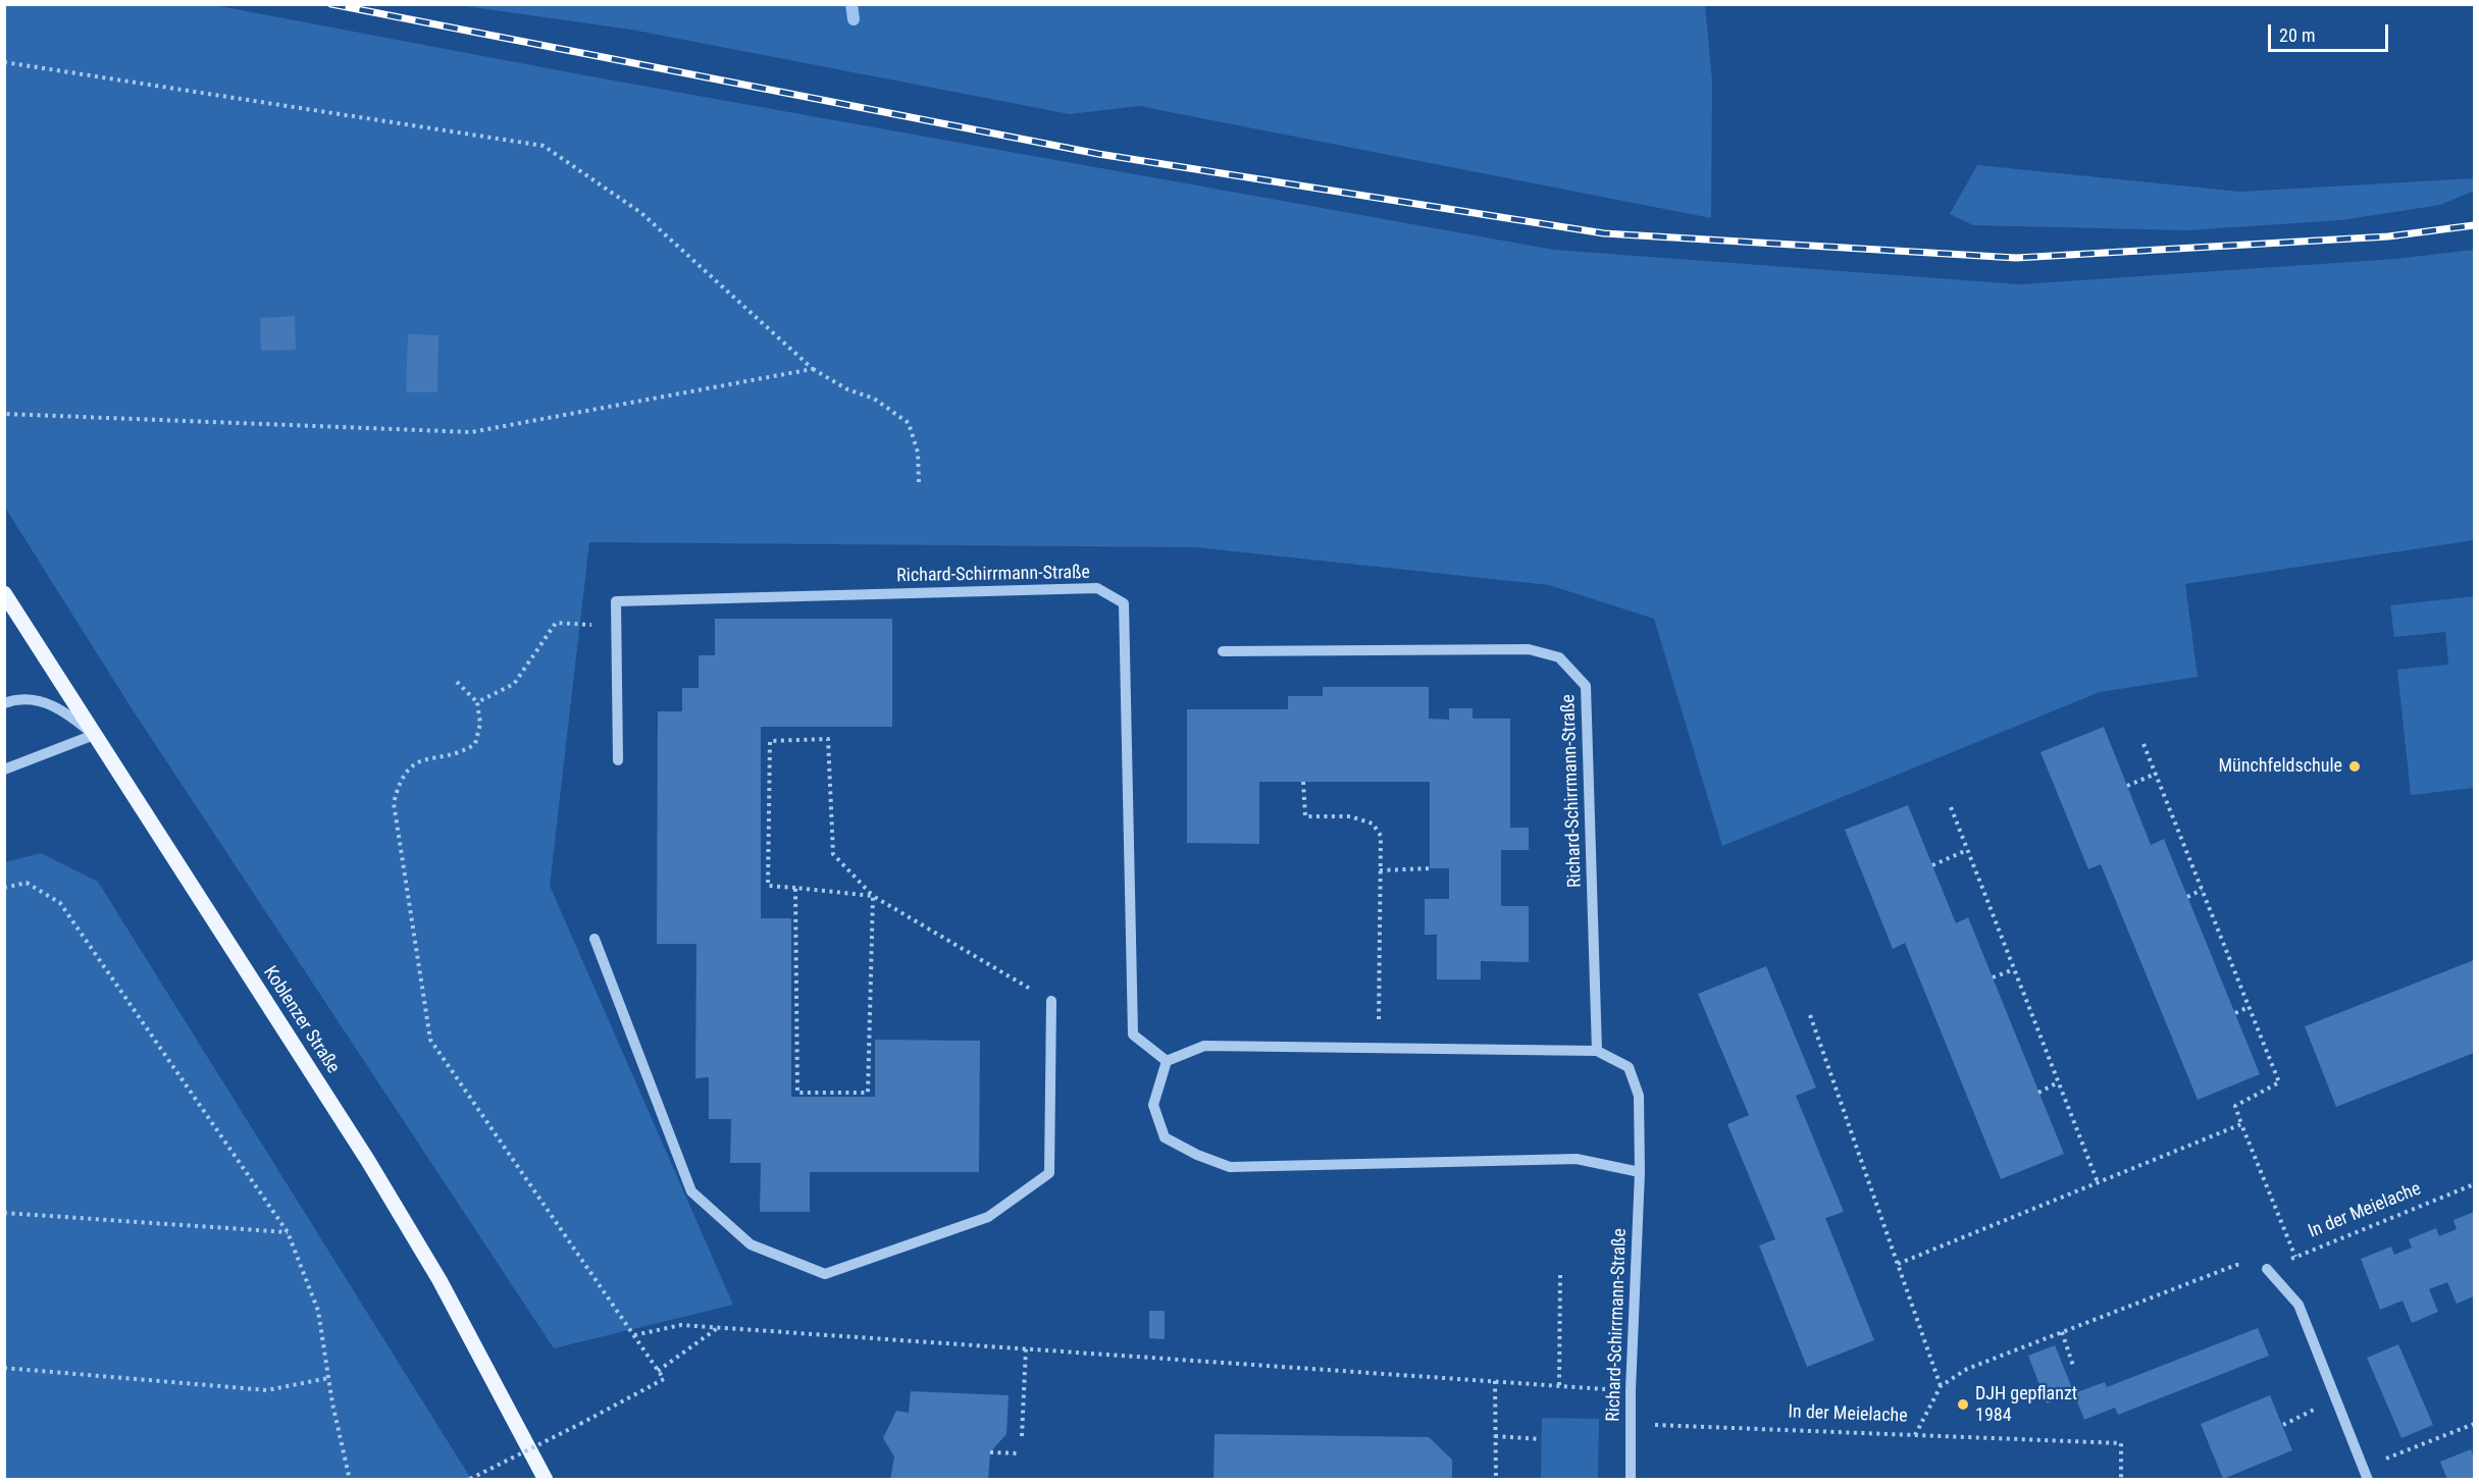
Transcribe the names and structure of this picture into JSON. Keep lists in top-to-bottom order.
{
  "streets": {
    "main road": ["Koblenzer Straße"],
    "street": ["Richard-Schirrmann-Straße"],
    "path": ["In der Meielache"]
  },
  "crossings": [
    ["Richard-Schirrmann-Straße", "In der Meielache"]
  ],
  "places": ["Münchfeldschule", "DJH gepflanzt 1984"],
  "scale_bar": "20 m"
}
